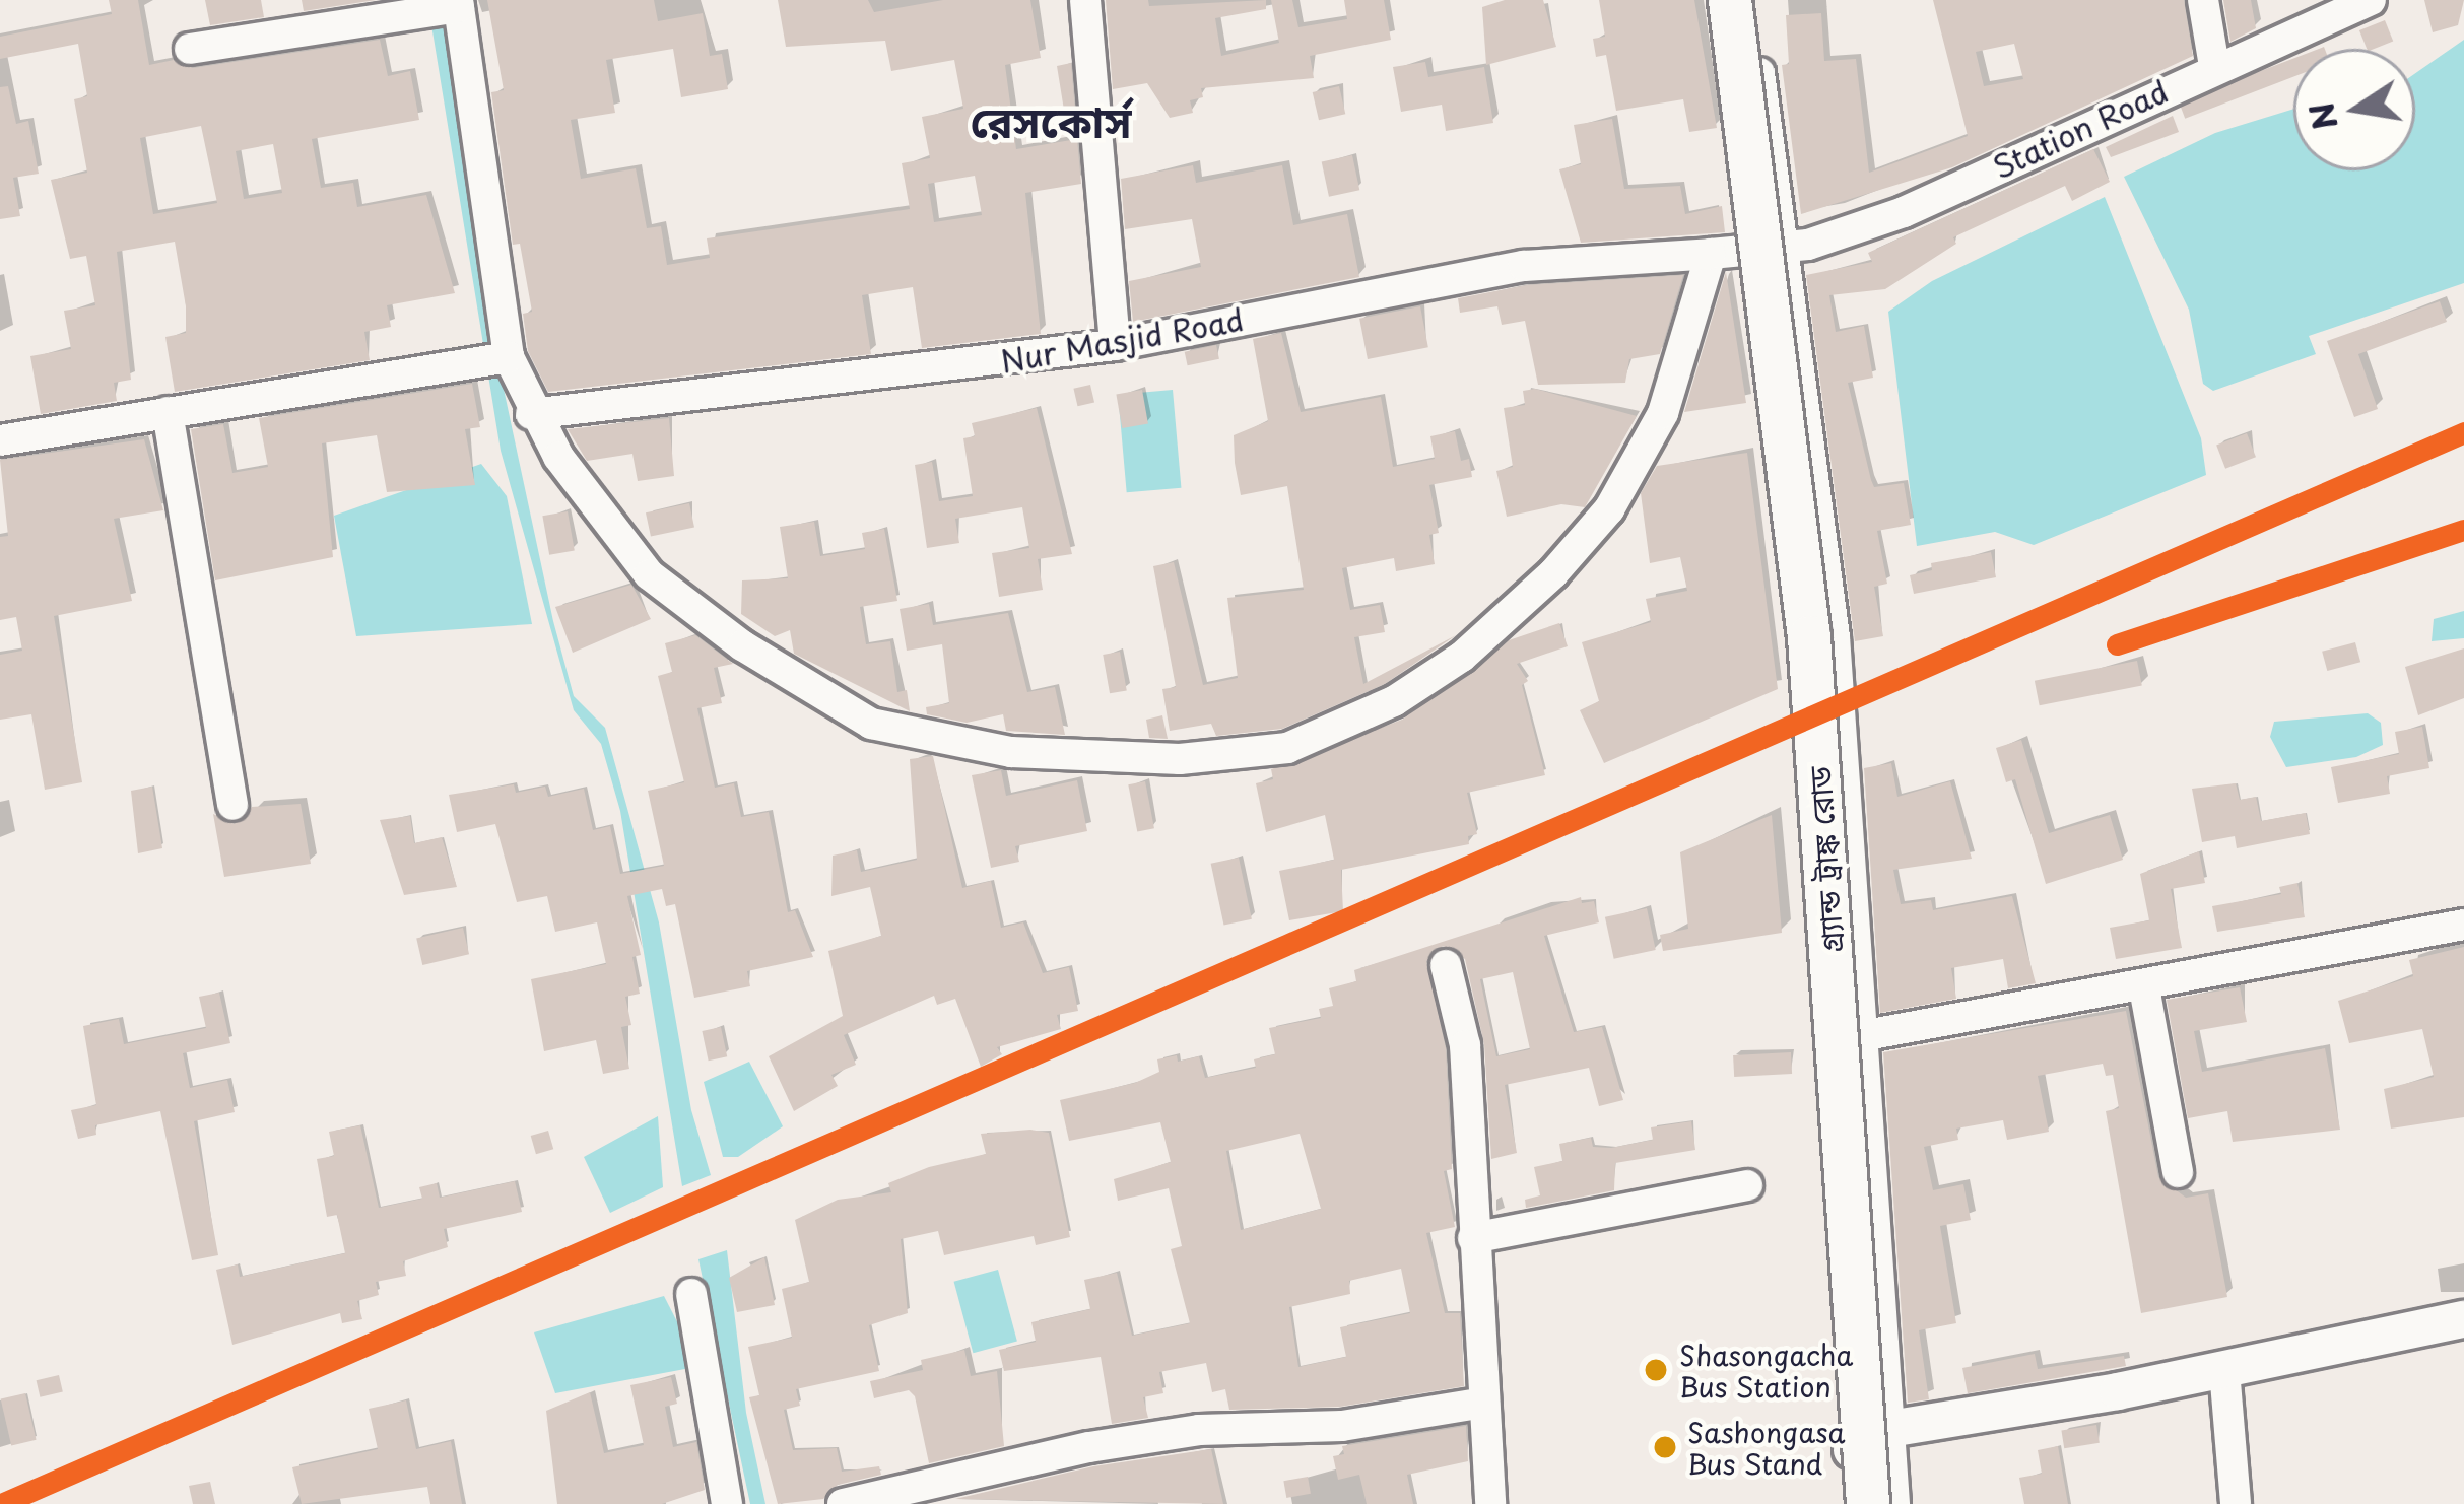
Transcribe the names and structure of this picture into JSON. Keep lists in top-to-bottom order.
{
  "streets": {
    "highway": ["গ্র্যান্ড ট্রাঙ্ক রোড"],
    "street": ["Station Road", "Nur Masjid Road"]
  },
  "crossings": [
    ["Station Road", "Nur Masjid Road"]
  ],
  "districts": ["রেসকোর্স"],
  "places": ["Shasongacha Bus Station", "Sashongasa Bus Stand"],
  "north": "left"
}
